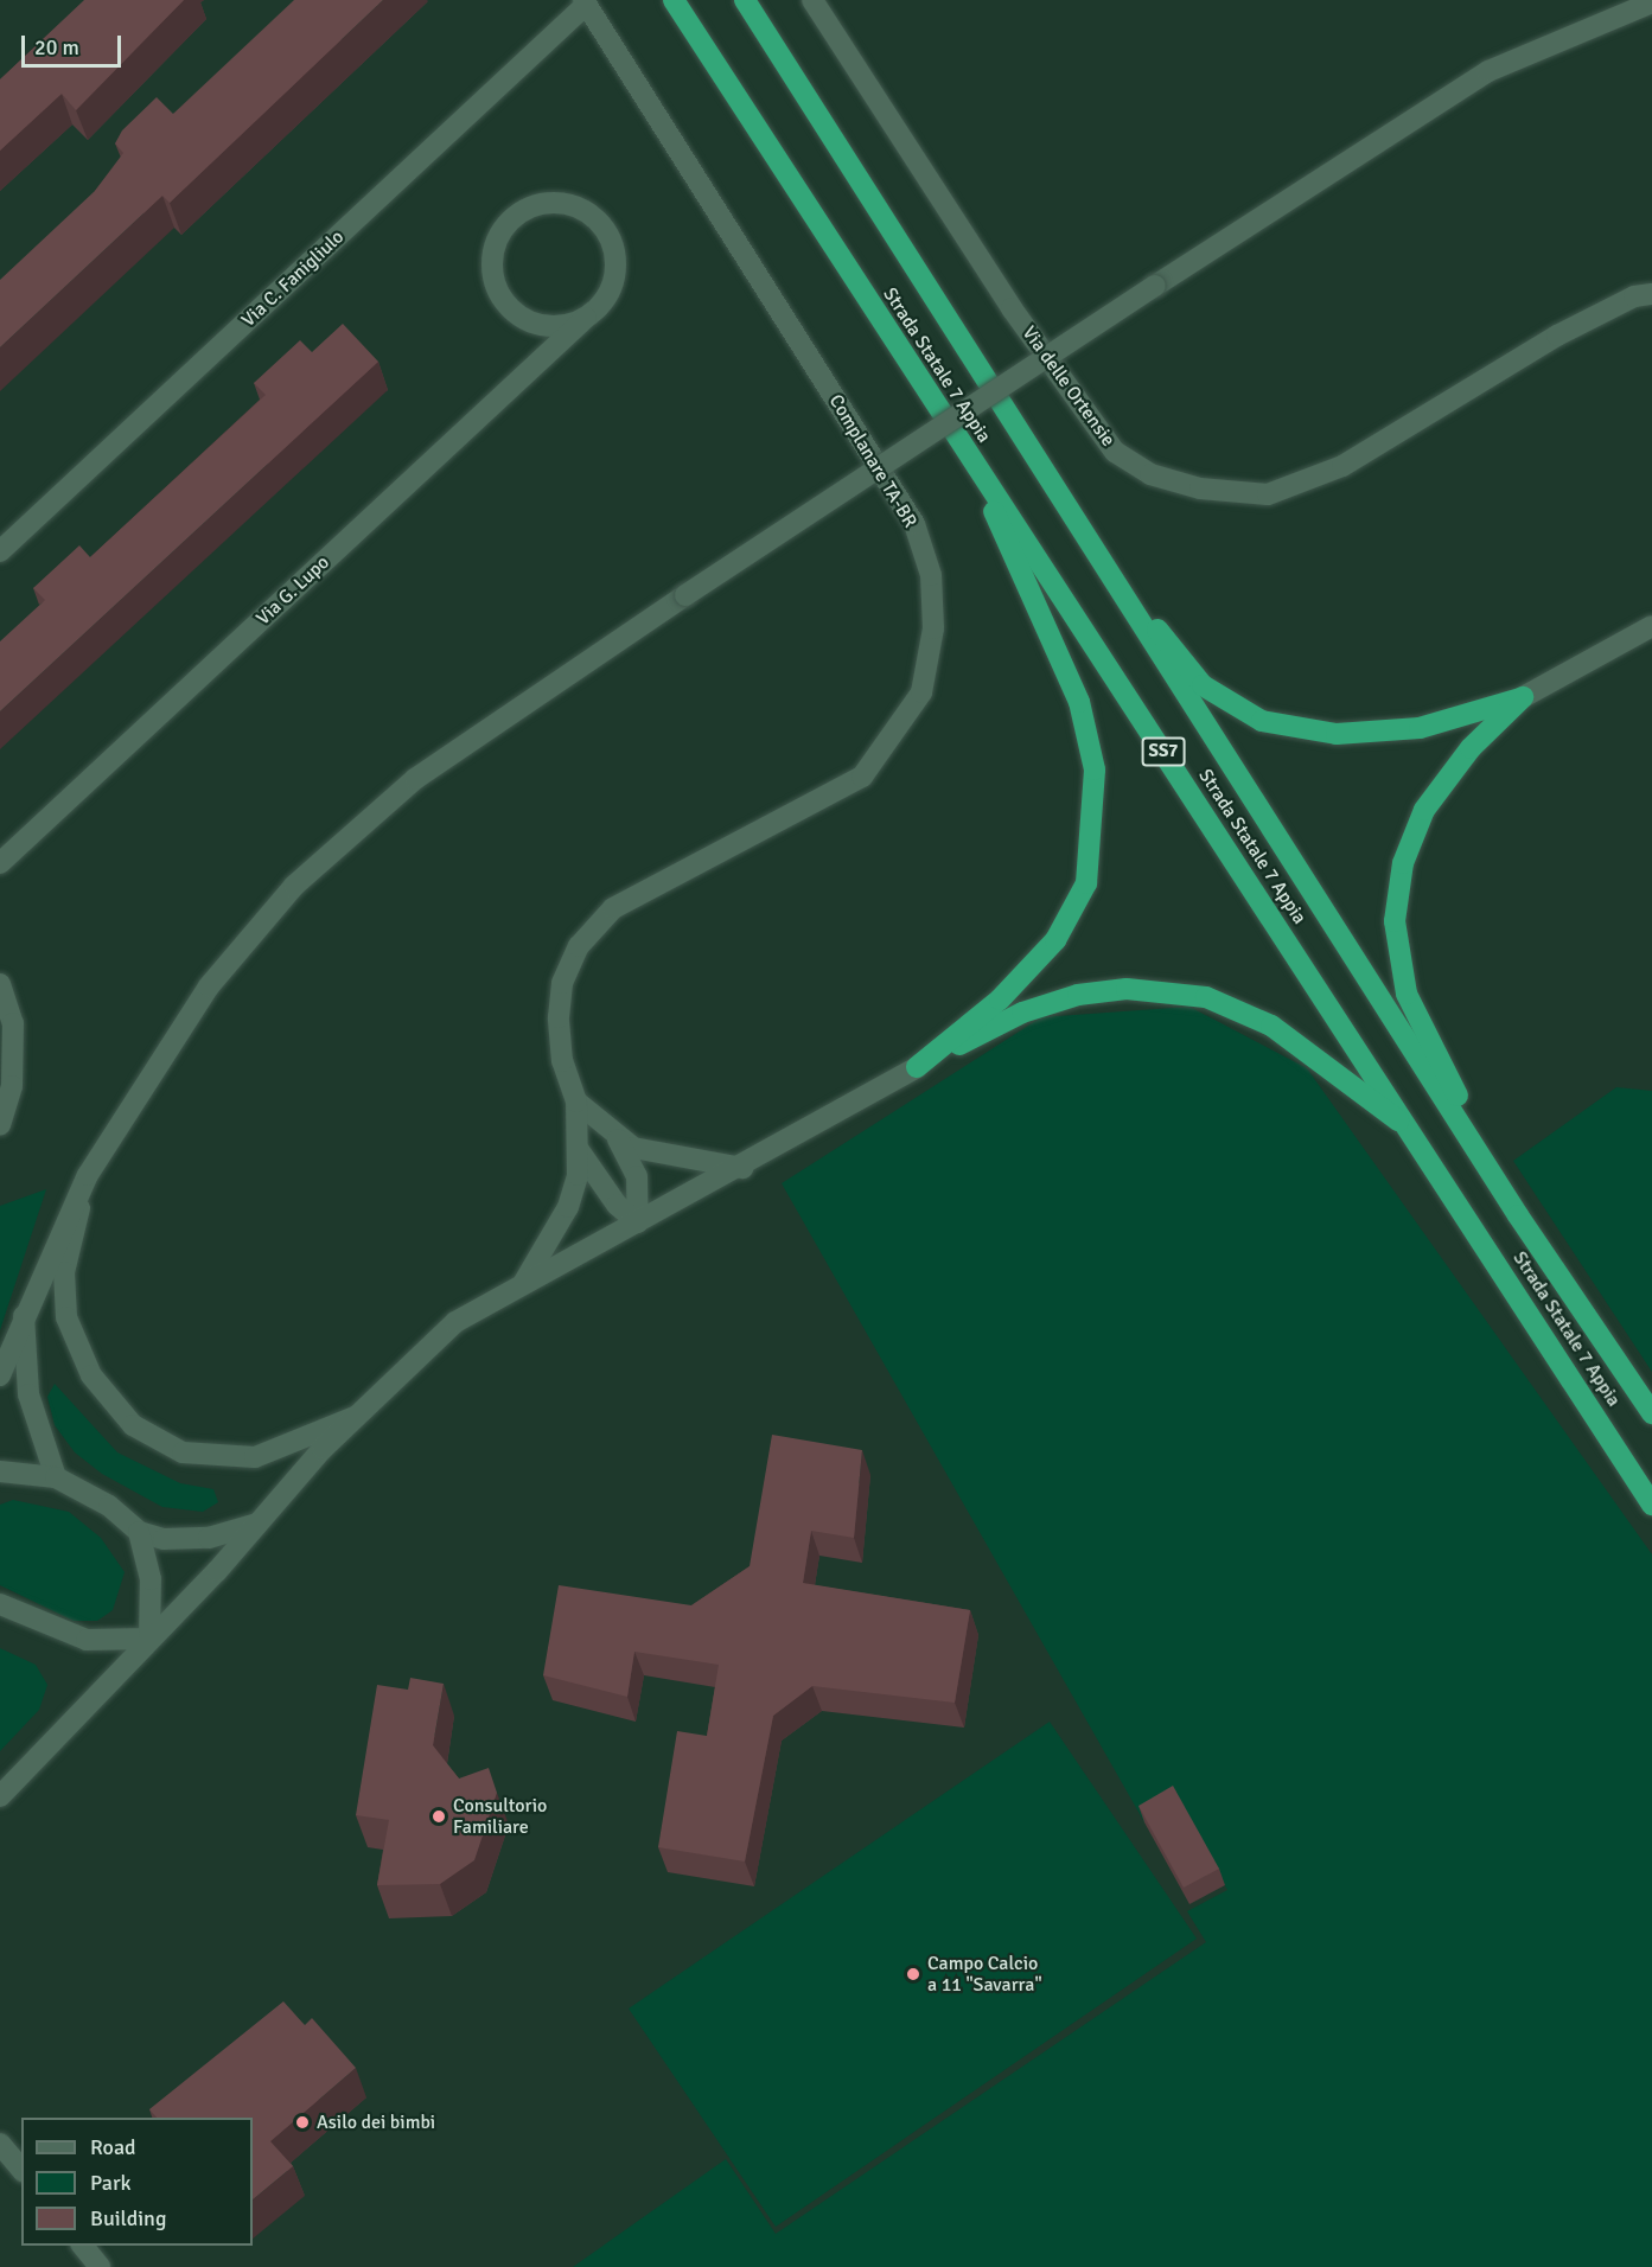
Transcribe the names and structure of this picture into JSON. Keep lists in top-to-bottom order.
{
  "streets": {
    "highway": ["Strada Statale 7 Appia", "SS7"],
    "street": [
      "Via C. Fanigliulo",
      "Via delle Ortensie",
      "Complanare TA-BR",
      "Via G. Lupo"
    ]
  },
  "crossings": [
    ["Via C. Fanigliulo", "Complanare TA-BR"]
  ],
  "places": ["Consultorio Familiare", "Campo Calcio a 11 \"Savarra\"", "Asilo dei bimbi"],
  "legend": ["Road", "Park", "Building"],
  "scale_bar": "20 m"
}
